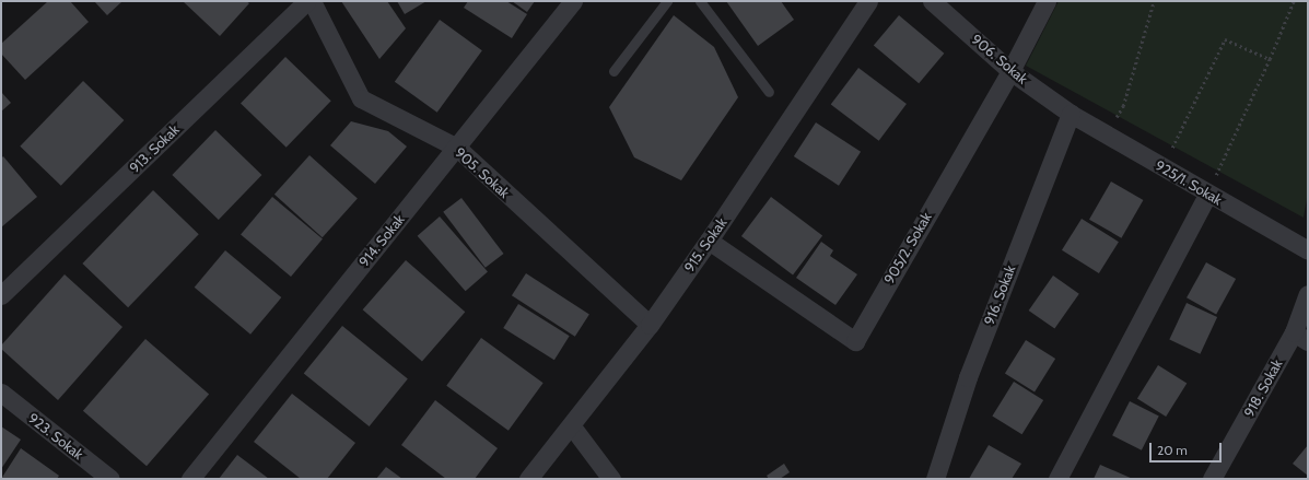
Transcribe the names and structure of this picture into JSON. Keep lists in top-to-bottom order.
{
  "streets": {
    "street": [
      "906. Sokak",
      "913. Sokak",
      "905. Sokak",
      "925/1. Sokak",
      "914. Sokak",
      "915. Sokak",
      "905/2. Sokak",
      "916. Sokak",
      "918. Sokak",
      "923. Sokak"
    ]
  },
  "crossings": [
    ["906. Sokak", "925/1. Sokak"],
    ["906. Sokak", "905/2. Sokak"],
    ["906. Sokak", "916. Sokak"],
    ["905. Sokak", "914. Sokak"],
    ["905. Sokak", "915. Sokak"],
    ["925/1. Sokak", "916. Sokak"],
    ["915. Sokak", "905/2. Sokak"]
  ],
  "scale_bar": "20 m"
}
